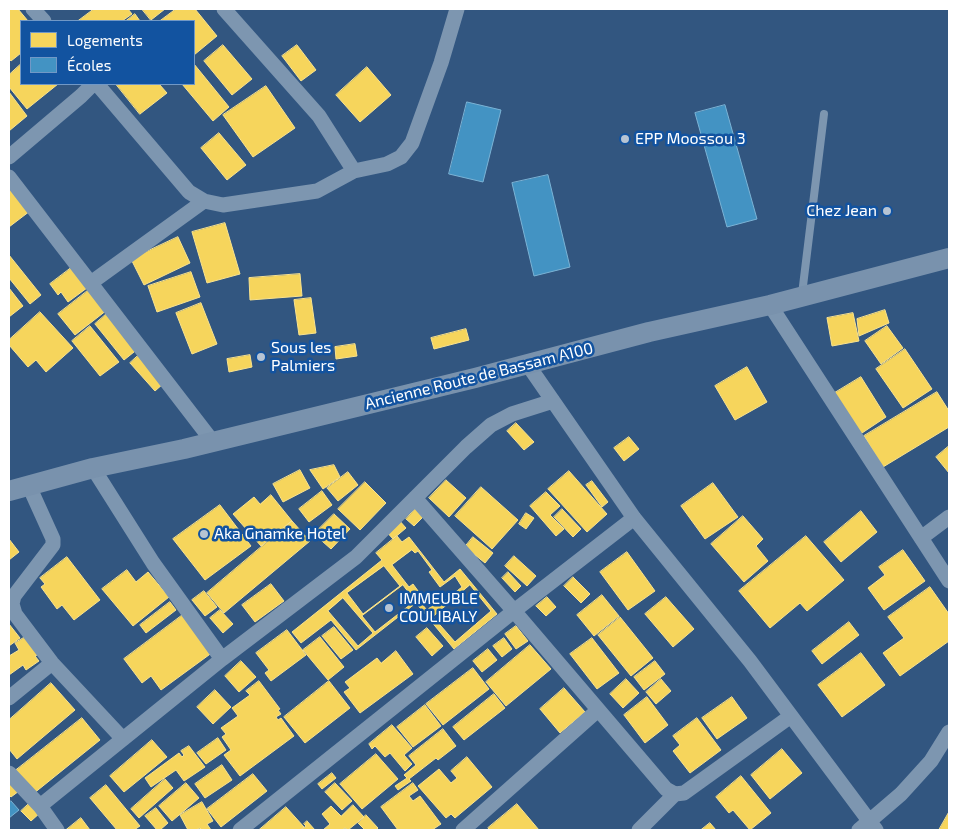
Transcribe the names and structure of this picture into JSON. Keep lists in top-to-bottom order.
{
  "streets": {
    "main road": ["Ancienne Route de Bassam A100"]
  },
  "places": [
    "EPP Moossou 3",
    "Chez Jean",
    "Sous les Palmiers",
    "Aka Gnamke Hotel",
    "IMMEUBLE COULIBALY"
  ],
  "legend": ["Logements", "Écoles"]
}
